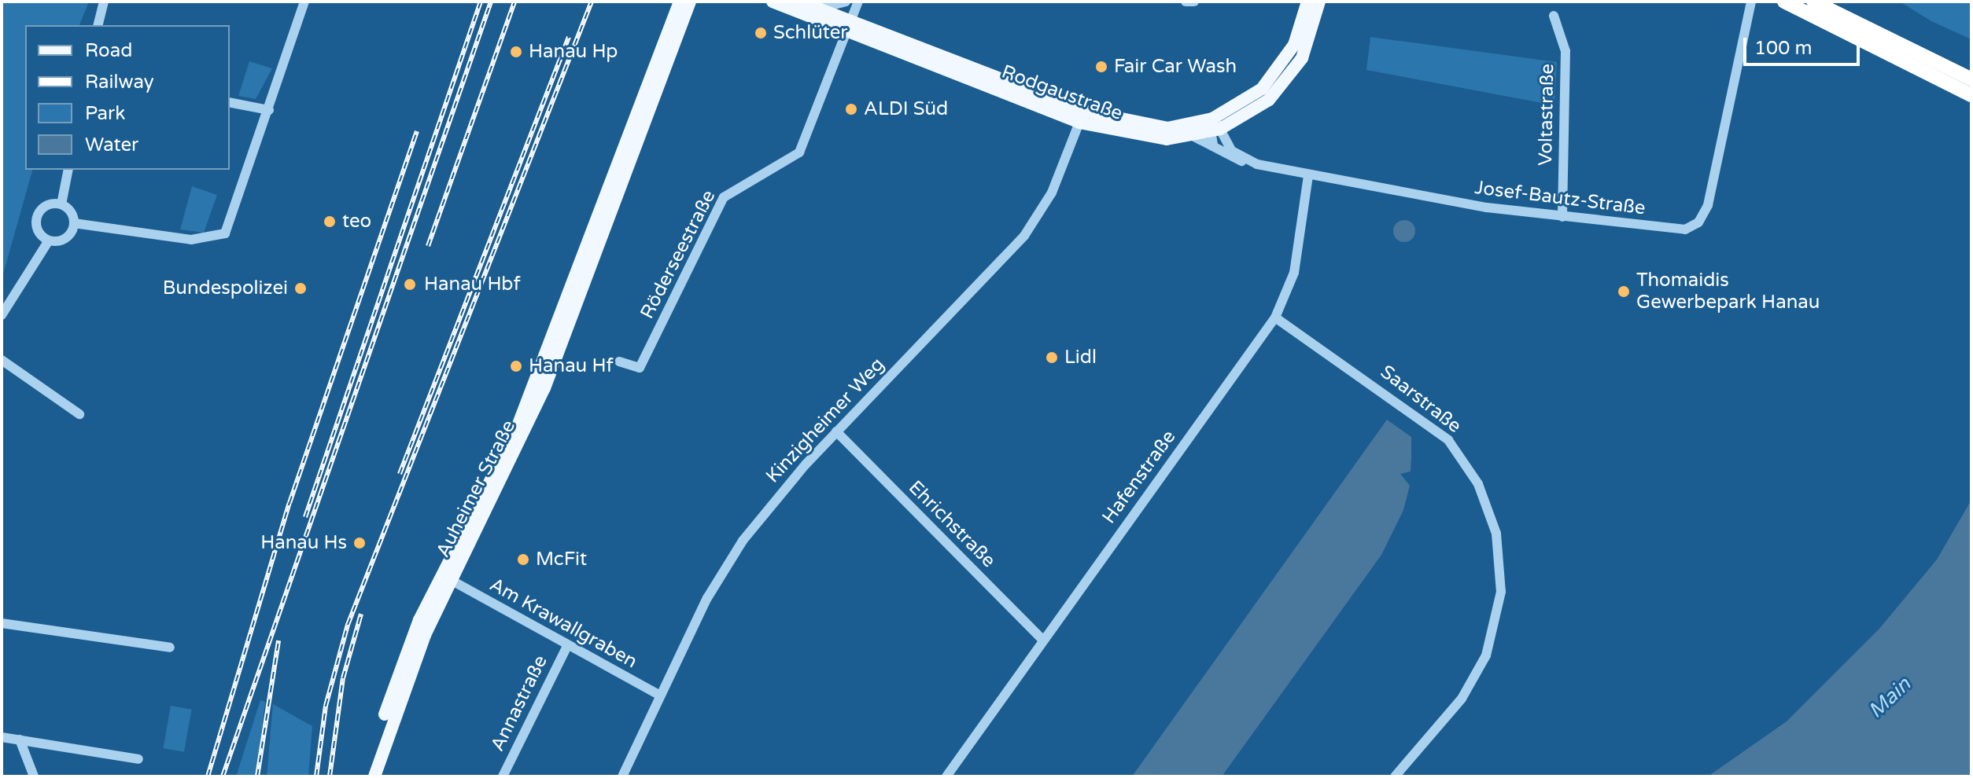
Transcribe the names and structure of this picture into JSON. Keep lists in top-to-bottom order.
{
  "streets": {
    "main road": ["Rodgaustraße", "Auheimer Straße"],
    "street": [
      "Voltastraße",
      "Josef-Bautz-Straße",
      "Röderseestraße",
      "Saarstraße",
      "Kinzigheimer Weg",
      "Hafenstraße",
      "Ehrichstraße",
      "Am Krawallgraben",
      "Annastraße"
    ]
  },
  "crossings": [
    ["Rodgaustraße", "Josef-Bautz-Straße"],
    ["Rodgaustraße", "Röderseestraße"],
    ["Rodgaustraße", "Kinzigheimer Weg"],
    ["Voltastraße", "Josef-Bautz-Straße"],
    ["Josef-Bautz-Straße", "Hafenstraße"],
    ["Saarstraße", "Hafenstraße"],
    ["Kinzigheimer Weg", "Ehrichstraße"],
    ["Kinzigheimer Weg", "Am Krawallgraben"],
    ["Hafenstraße", "Ehrichstraße"],
    ["Auheimer Straße", "Am Krawallgraben"],
    ["Am Krawallgraben", "Annastraße"]
  ],
  "water": ["Main"],
  "places": [
    "Schlüter",
    "Hanau Hp",
    "Fair Car Wash",
    "ALDI Süd",
    "teo",
    "Hanau Hbf",
    "Bundespolizei",
    "Thomaidis Gewerbepark Hanau",
    "Lidl",
    "Hanau Hf",
    "Hanau Hs",
    "McFit"
  ],
  "legend": [
    "Road",
    "Railway",
    "Park",
    "Water"
  ],
  "scale_bar": "100 m"
}
